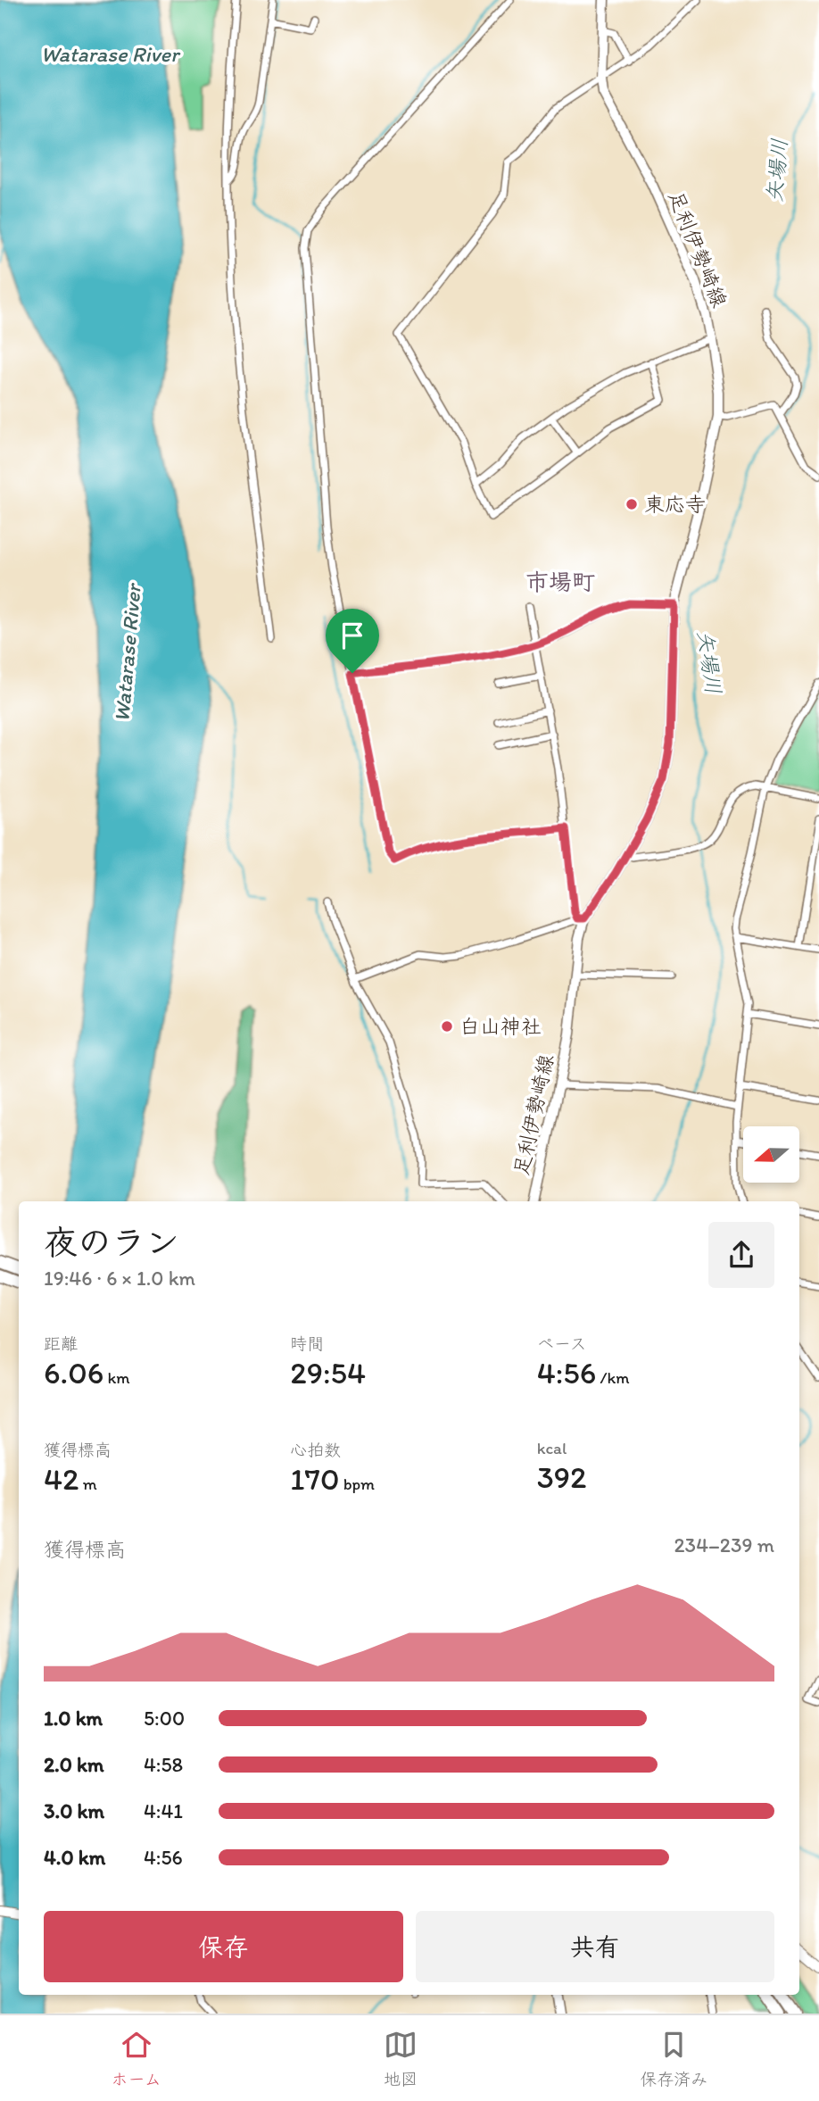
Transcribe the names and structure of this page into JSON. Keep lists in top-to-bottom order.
{
  "streets": {
    "main road": ["足利伊勢崎線"]
  },
  "districts": ["市場町"],
  "water": ["Watarase River", "矢場川"],
  "places": ["東応寺", "白山神社"],
  "north": "left",
  "page": {
    "heading": ["夜のラン", "19:46 · 6 × 1.0 km"],
    "stats": [
      ["距離", "6.06 km"],
      ["時間", "29:54"],
      ["ペース", "4:56 /km"],
      ["獲得標高", "42 m"],
      ["心拍数", "170 bpm"],
      ["kcal", "392"]
    ],
    "chart": ["獲得標高", "234–239 m"],
    "list": [
      {
        "name": "1.0 km",
        "note": "5:00"
      },
      {
        "name": "2.0 km",
        "note": "4:58"
      },
      {
        "name": "3.0 km",
        "note": "4:41"
      },
      {
        "name": "4.0 km",
        "note": "4:56"
      }
    ],
    "buttons": ["保存", "共有"],
    "tabs": ["ホーム", "地図", "保存済み"]
  }
}
